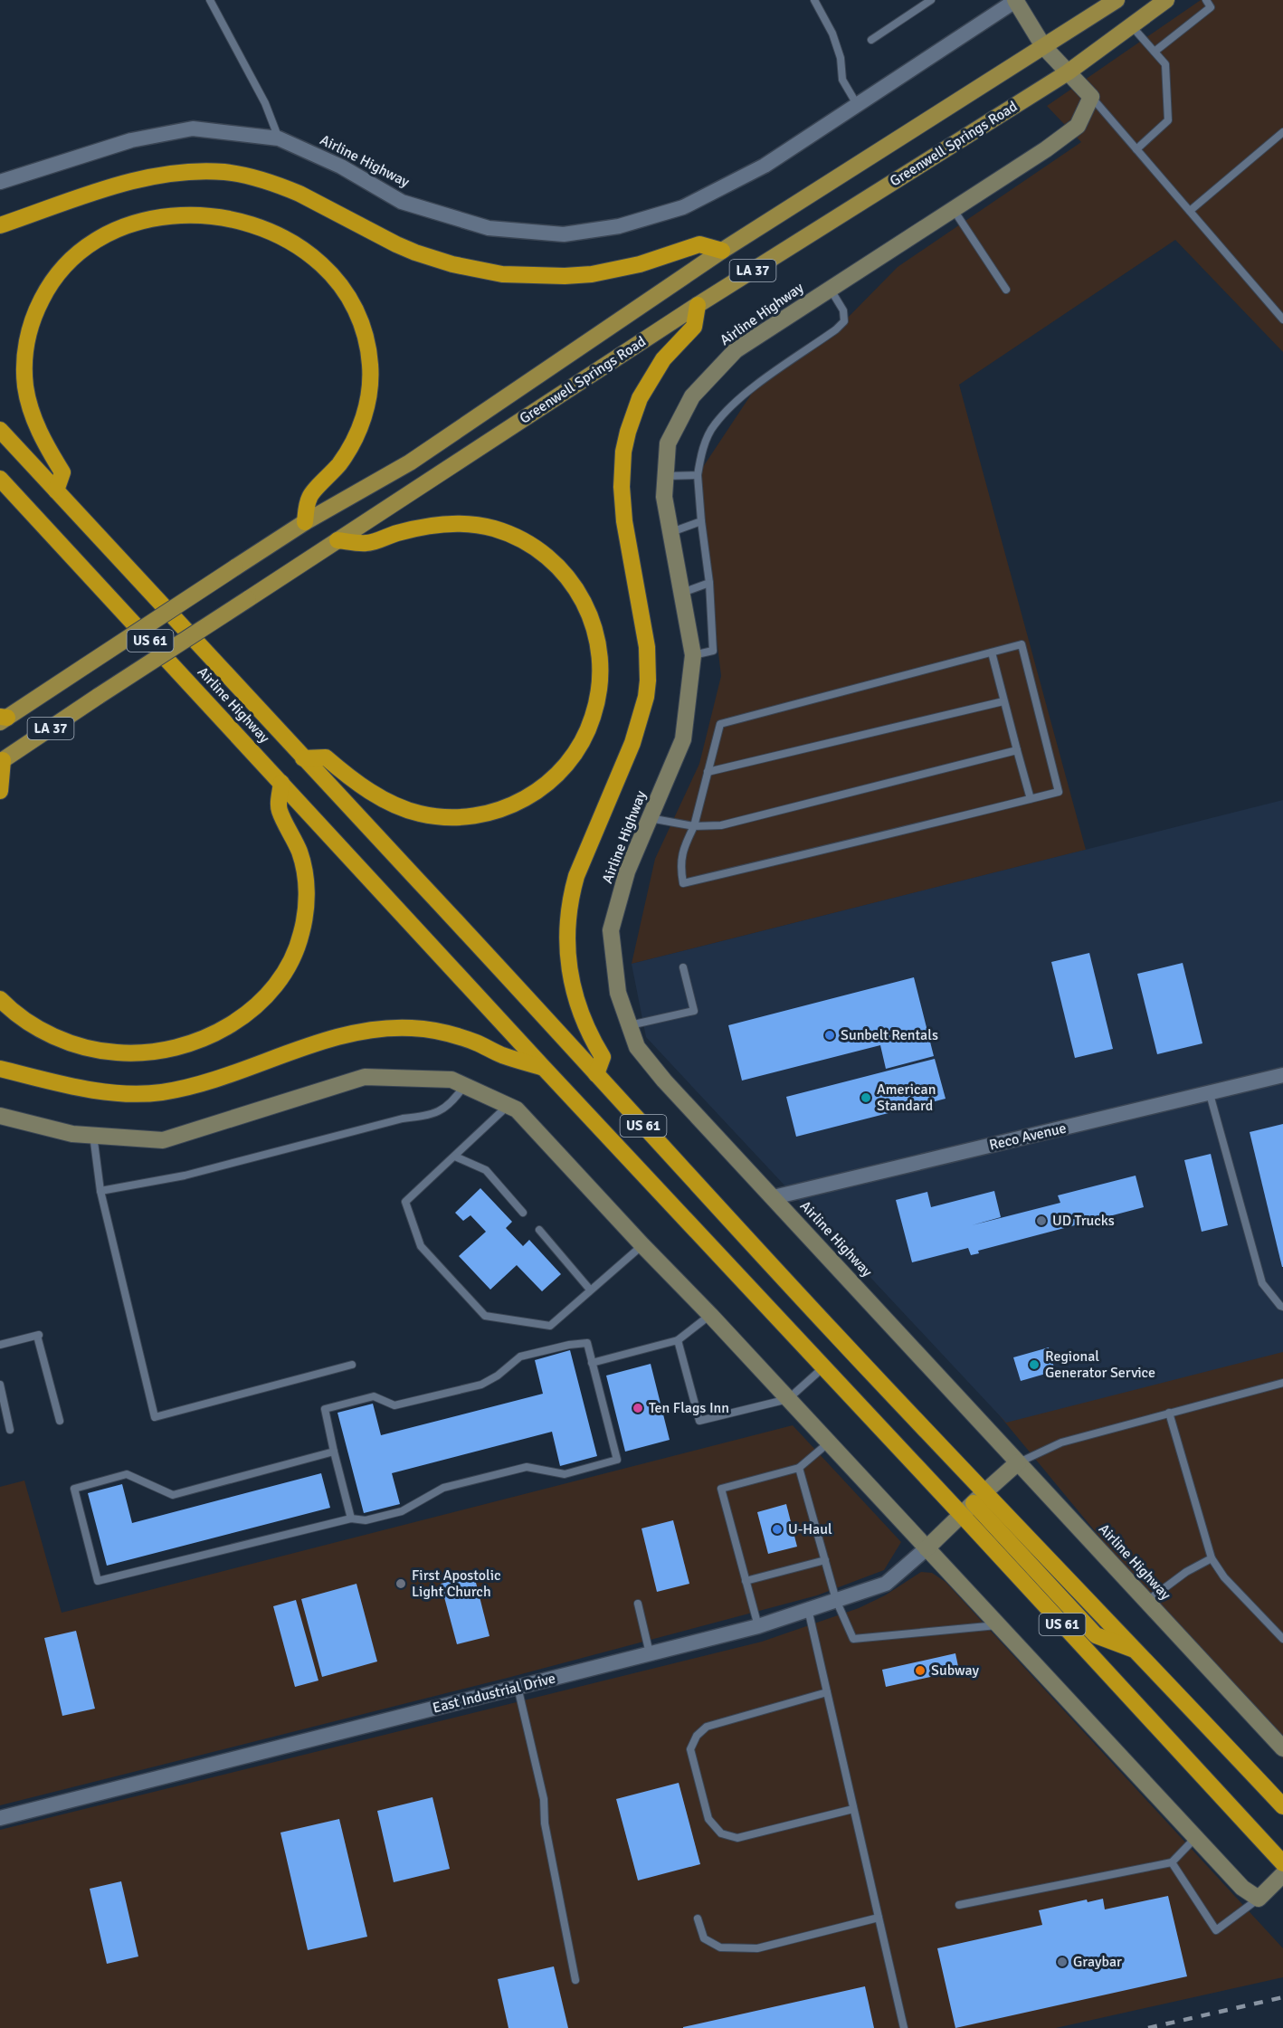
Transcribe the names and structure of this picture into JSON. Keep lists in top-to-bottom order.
{
  "streets": {
    "highway": ["Airline Highway", "US 61"],
    "main road": ["Greenwell Springs Road", "LA 37"],
    "street": ["Reco Avenue", "East Industrial Drive"]
  },
  "crossings": [
    ["Airline Highway", "Reco Avenue"],
    ["Airline Highway", "East Industrial Drive"]
  ],
  "places": [
    "Sunbelt Rentals",
    "American Standard",
    "UD Trucks",
    "Regional Generator Service",
    "Ten Flags Inn",
    "U-Haul",
    "First Apostolic Light Church",
    "Subway",
    "Graybar"
  ]
}
